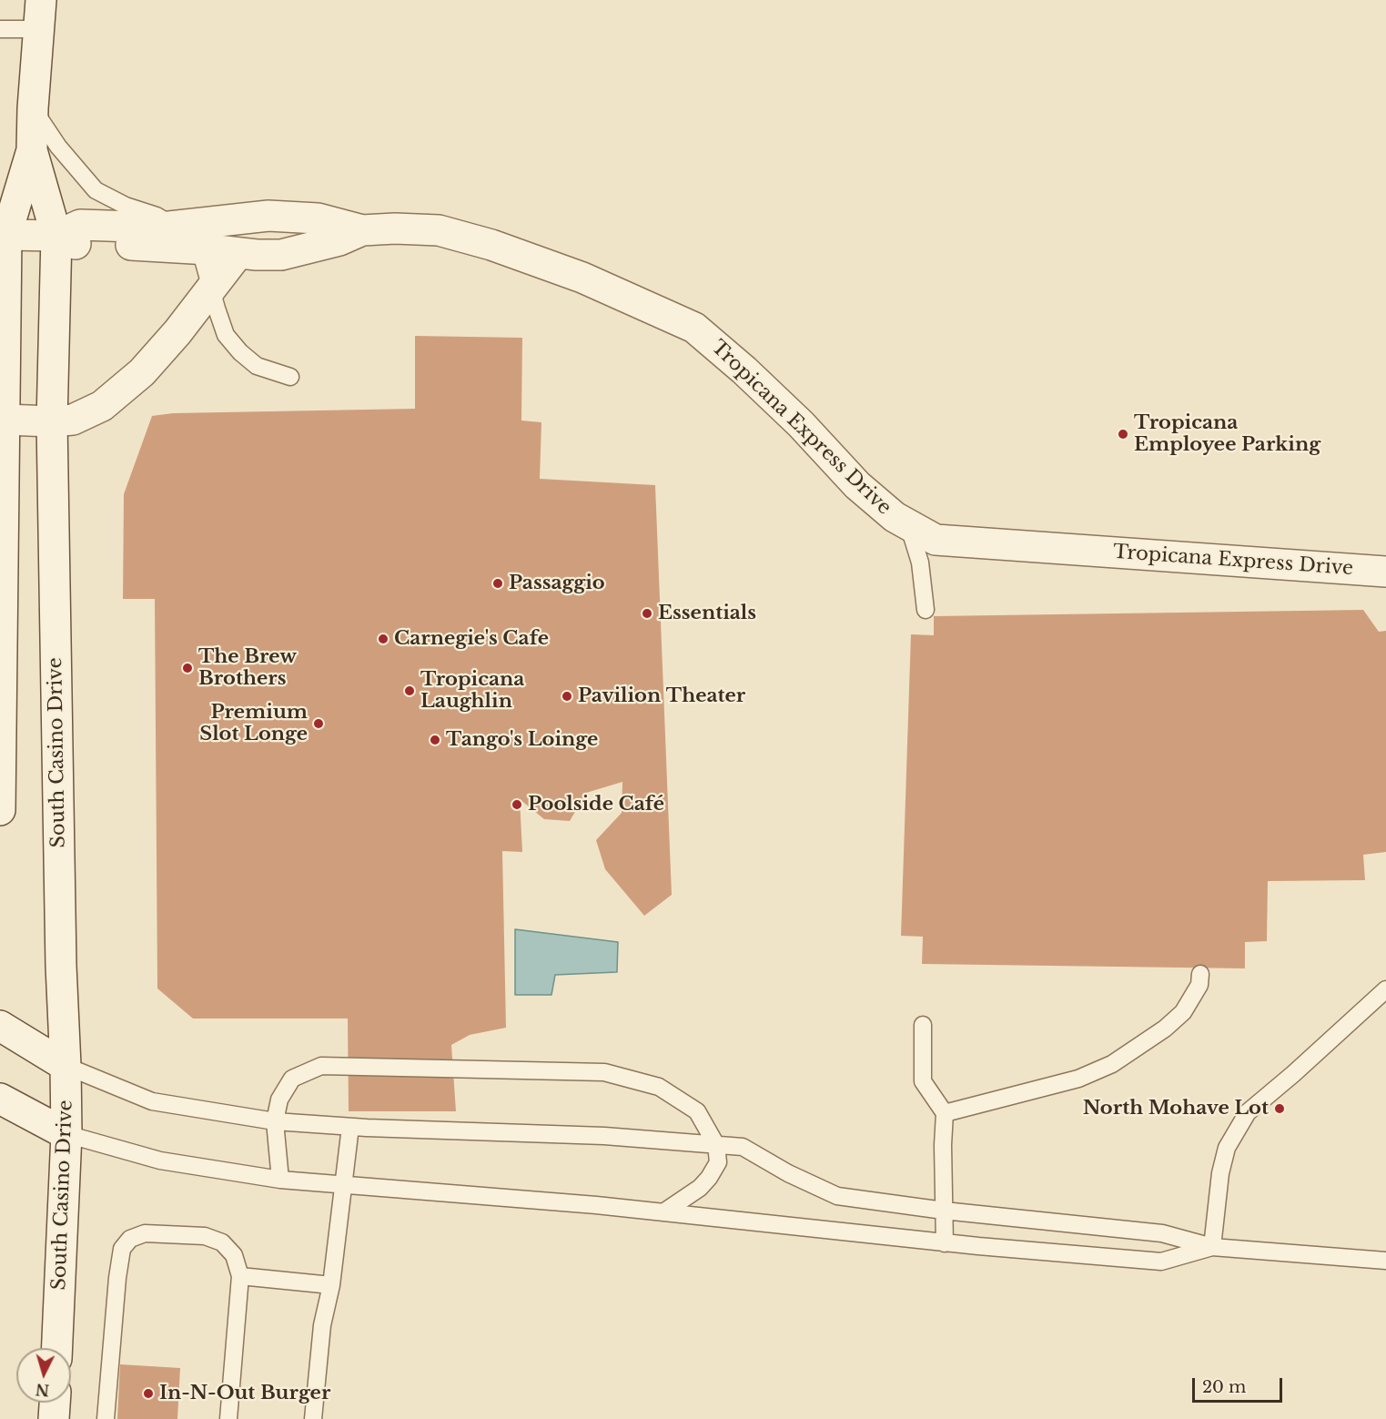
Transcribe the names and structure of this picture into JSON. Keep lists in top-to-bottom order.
{
  "streets": {
    "main road": ["Tropicana Express Drive", "South Casino Drive"]
  },
  "crossings": [
    ["Tropicana Express Drive", "South Casino Drive"]
  ],
  "places": [
    "Tropicana Employee Parking",
    "Passaggio",
    "Essentials",
    "Carnegie's Cafe",
    "The Brew Brothers",
    "Tropicana Laughlin",
    "Pavilion Theater",
    "Premium Slot Longe",
    "Tango's Loinge",
    "Poolside Café",
    "North Mohave Lot",
    "In-N-Out Burger"
  ],
  "scale_bar": "20 m",
  "north": "bottom"
}
